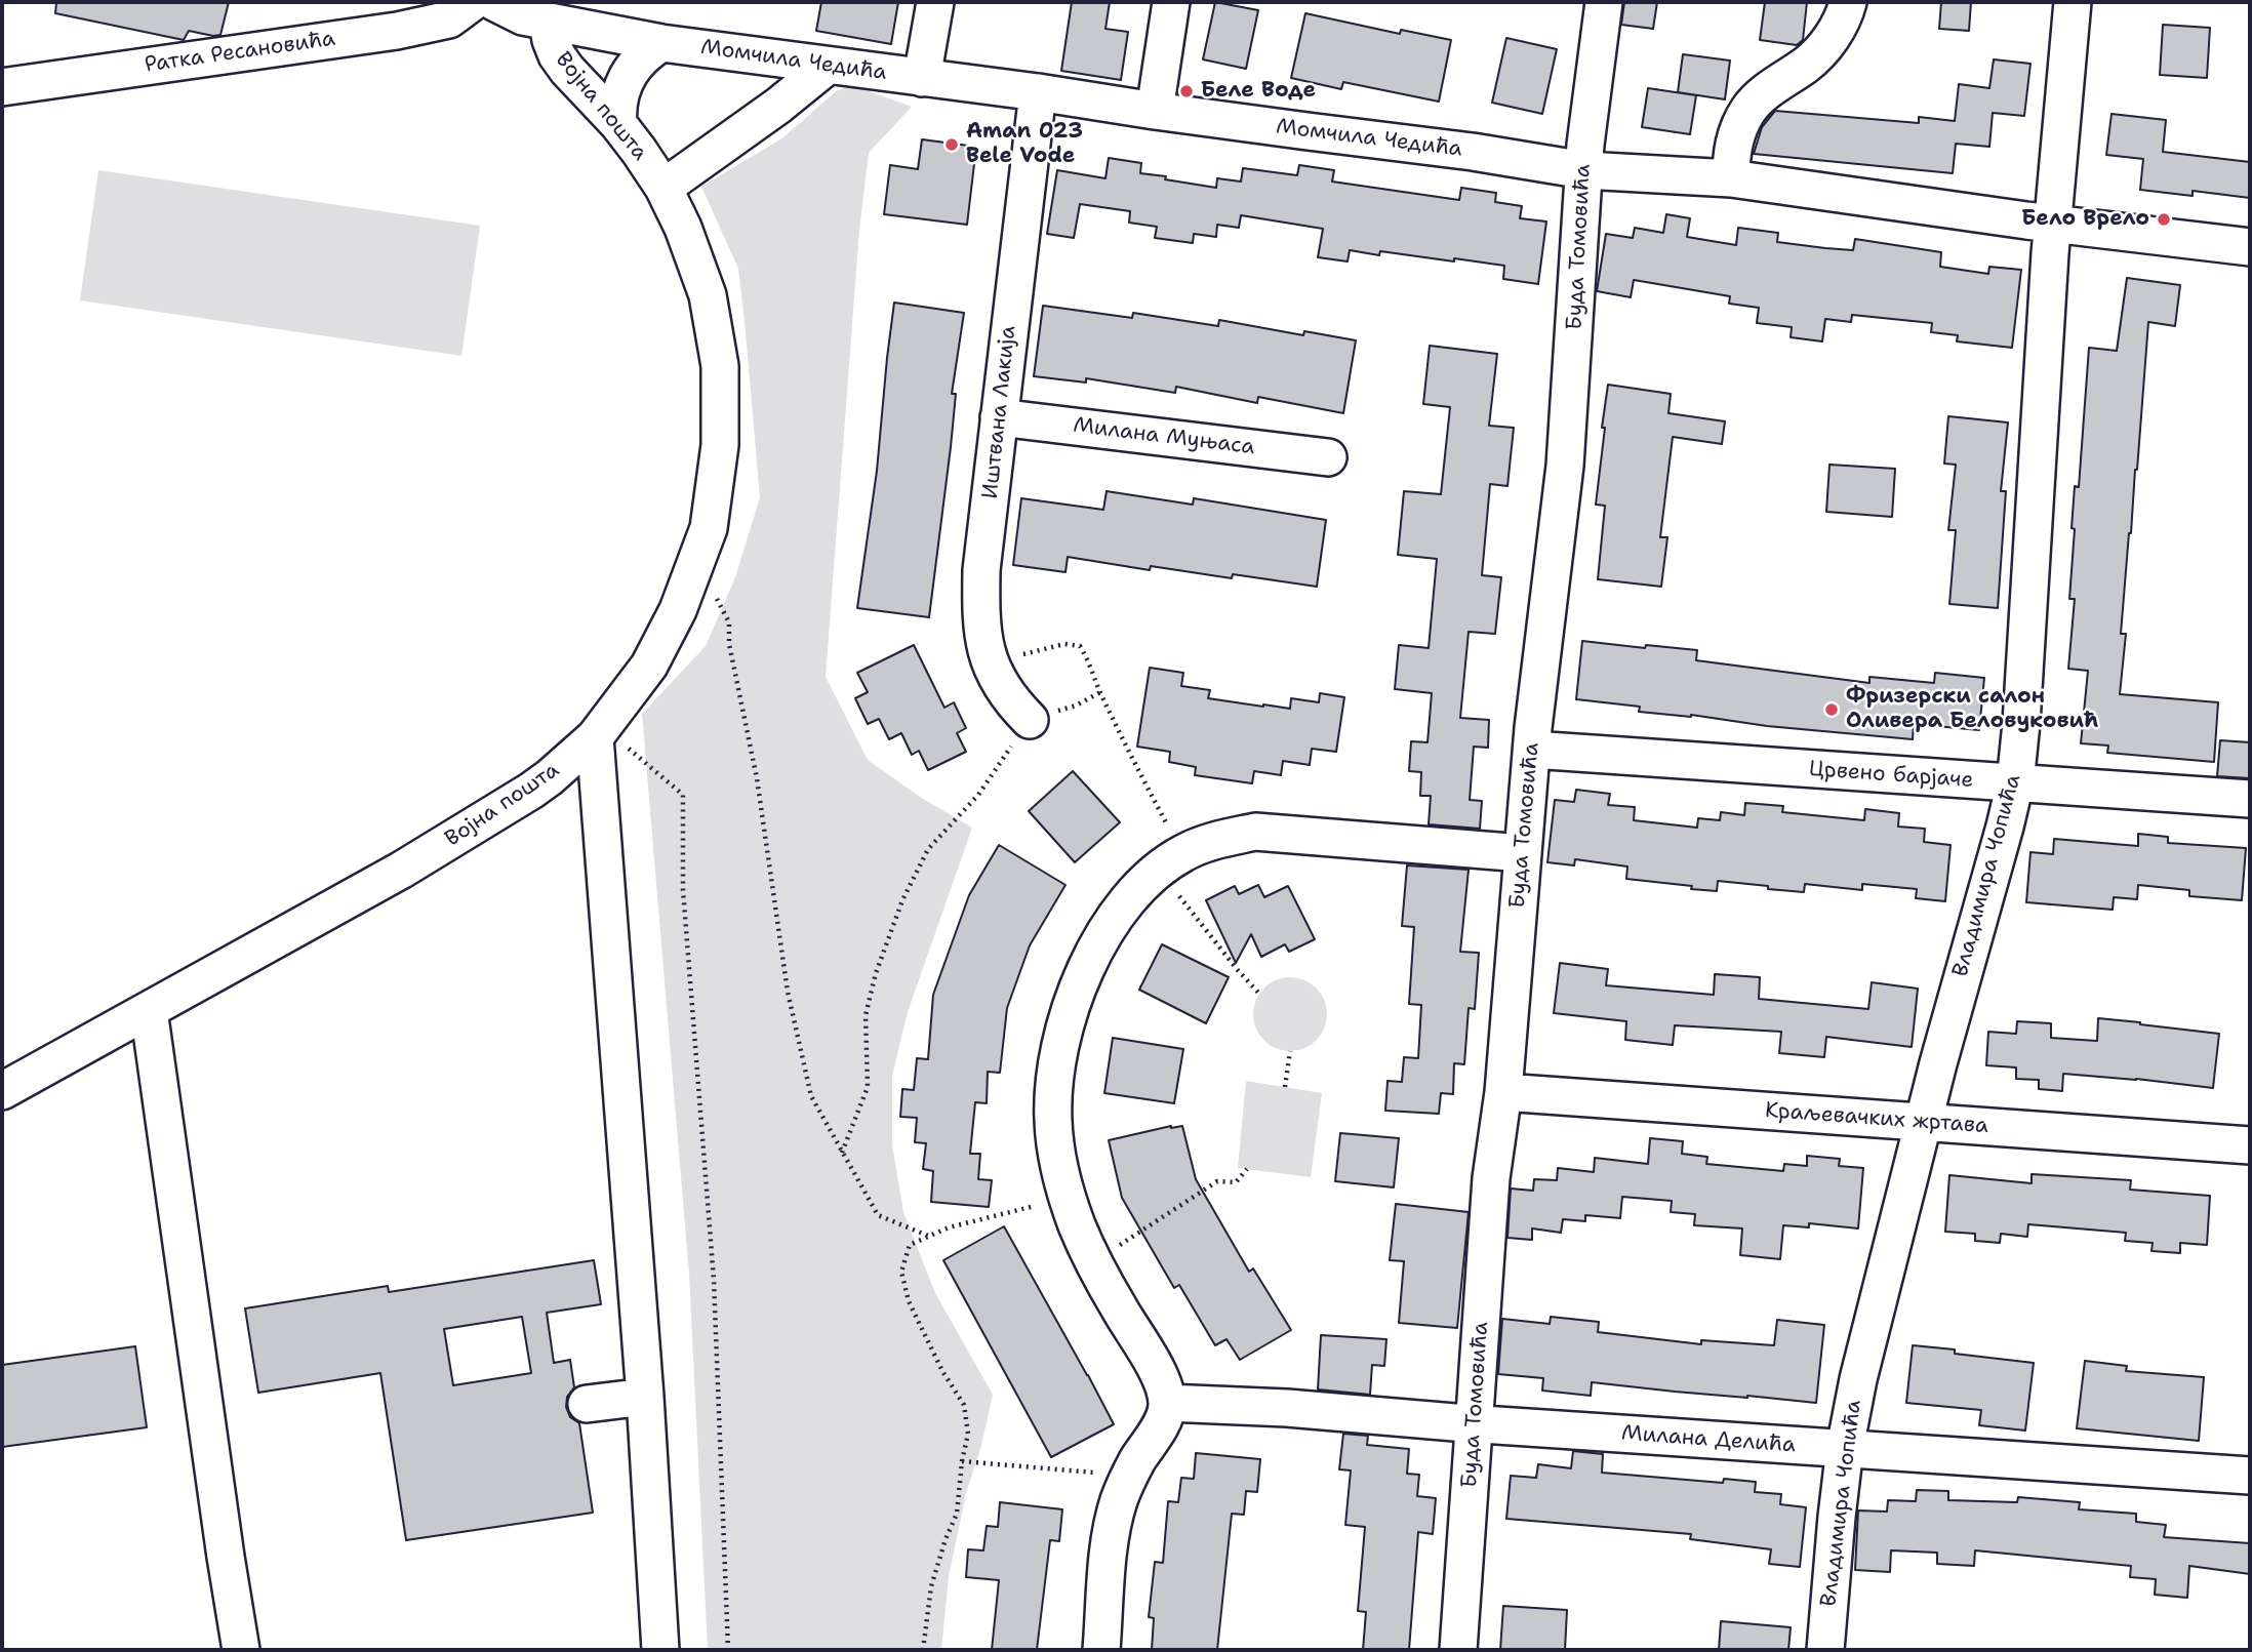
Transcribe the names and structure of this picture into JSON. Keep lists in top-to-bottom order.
{
  "streets": {
    "street": [
      "Ратка Ресановића",
      "Момчила Чедића",
      "Војна пошта",
      "Буда Томовића",
      "Иштвана Лакија",
      "Милана Муњаса",
      "Црвено барјаче",
      "Владимира Чопића",
      "Краљевачких жртава",
      "Милана Делића"
    ]
  },
  "crossings": [
    ["Момчила Чедића", "Војна пошта"],
    ["Момчила Чедића", "Буда Томовића"],
    ["Момчила Чедића", "Иштвана Лакија"],
    ["Момчила Чедића", "Владимира Чопића"],
    ["Буда Томовића", "Црвено барјаче"],
    ["Буда Томовића", "Краљевачких жртава"],
    ["Буда Томовића", "Милана Делића"],
    ["Иштвана Лакија", "Милана Муњаса"],
    ["Црвено барјаче", "Владимира Чопића"],
    ["Владимира Чопића", "Краљевачких жртава"],
    ["Владимира Чопића", "Милана Делића"]
  ],
  "places": [
    "Беле Воде",
    "Aman 023 Bele Vode",
    "Бело Врело",
    "Фризерски салон Оливера Беловуковић"
  ]
}
